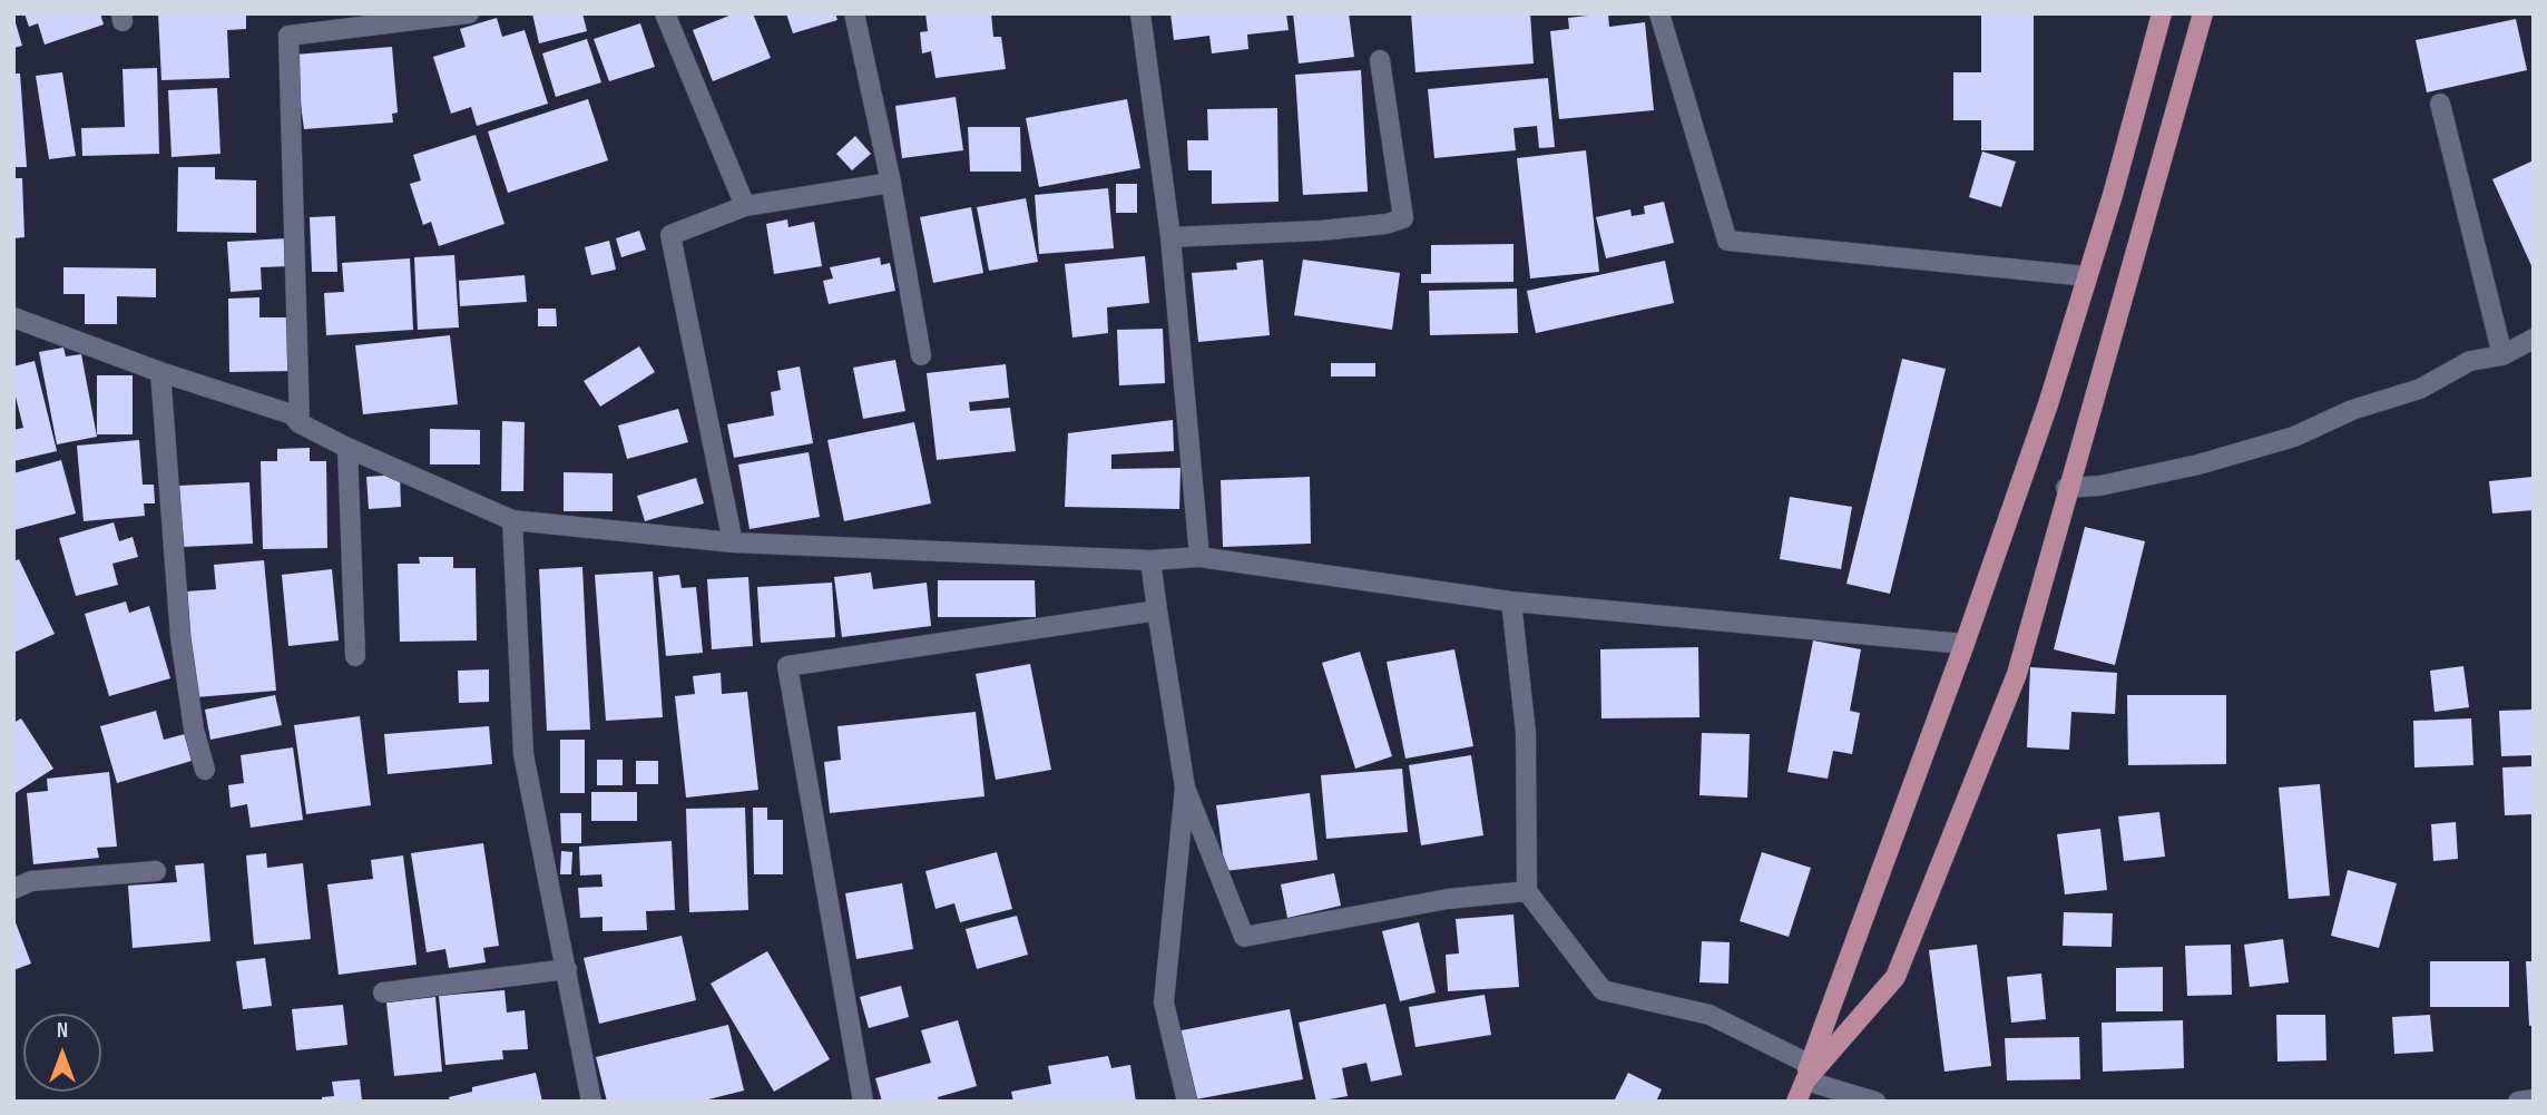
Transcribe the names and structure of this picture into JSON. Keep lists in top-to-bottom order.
{
  "north": "top"
}
